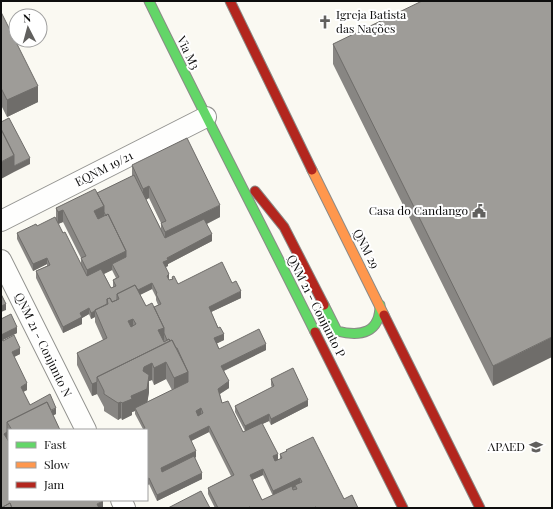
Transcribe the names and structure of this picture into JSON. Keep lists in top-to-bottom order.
{
  "streets": {
    "main road": ["Via M3", "QNM 29", "QNM 21 - Conjunto P"],
    "street": ["EQNM 19/21", "QNM 21 - Conjunto N"]
  },
  "crossings": [
    ["Via M3", "EQNM 19/21"],
    ["Via M3", "QNM 21 - Conjunto P"],
    ["EQNM 19/21", "QNM 21 - Conjunto P"]
  ],
  "places": {
    "church": ["Igreja Batista das Nações"],
    "public building": ["Casa do Candango"],
    "school or university": ["APAED"]
  },
  "legend": ["Fast", "Slow", "Jam"],
  "north": "top"
}
